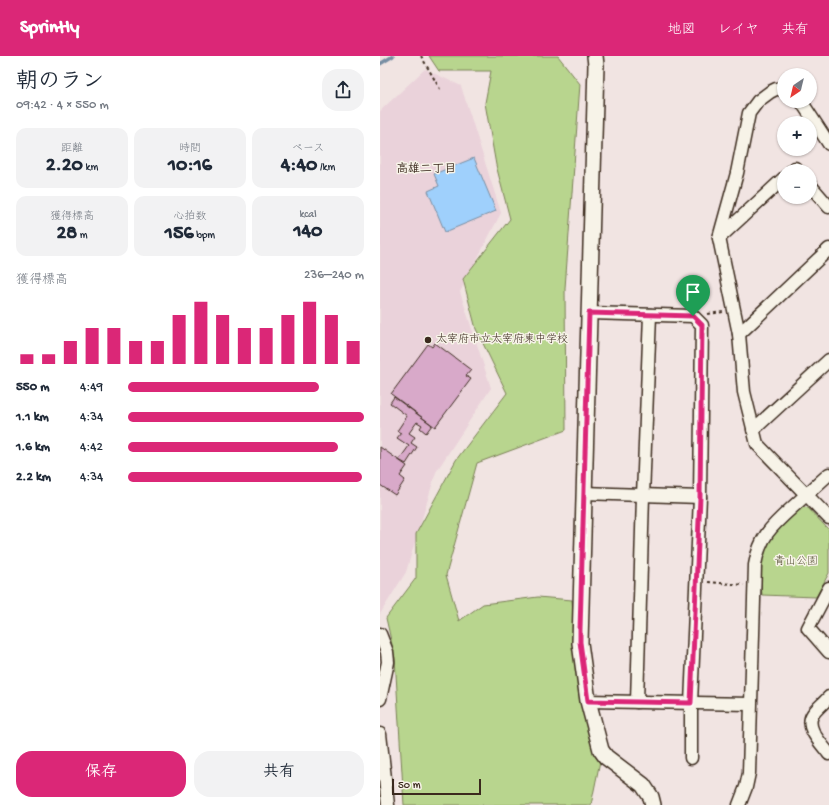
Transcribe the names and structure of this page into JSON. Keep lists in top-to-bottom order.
{
  "districts": ["高雄二丁目"],
  "parks": ["青山公園"],
  "places": ["太宰府市立太宰府東中学校"],
  "scale_bar": "50 m",
  "north": "bottom left",
  "page": {
    "header": "Sprintly",
    "nav": ["地図", "レイヤ", "共有"],
    "heading": ["朝のラン", "09:42 · 4 × 550 m"],
    "map_buttons": ["+", "−"],
    "stats": [
      ["距離", "2.20 km"],
      ["時間", "10:16"],
      ["ペース", "4:40 /km"],
      ["獲得標高", "28 m"],
      ["心拍数", "156 bpm"],
      ["kcal", "140"]
    ],
    "chart": ["獲得標高", "236–240 m"],
    "list": [
      {
        "name": "550 m",
        "note": "4:49"
      },
      {
        "name": "1.1 km",
        "note": "4:34"
      },
      {
        "name": "1.6 km",
        "note": "4:42"
      },
      {
        "name": "2.2 km",
        "note": "4:34"
      }
    ],
    "buttons": ["保存", "共有"],
    "scale": "50 m"
  }
}
